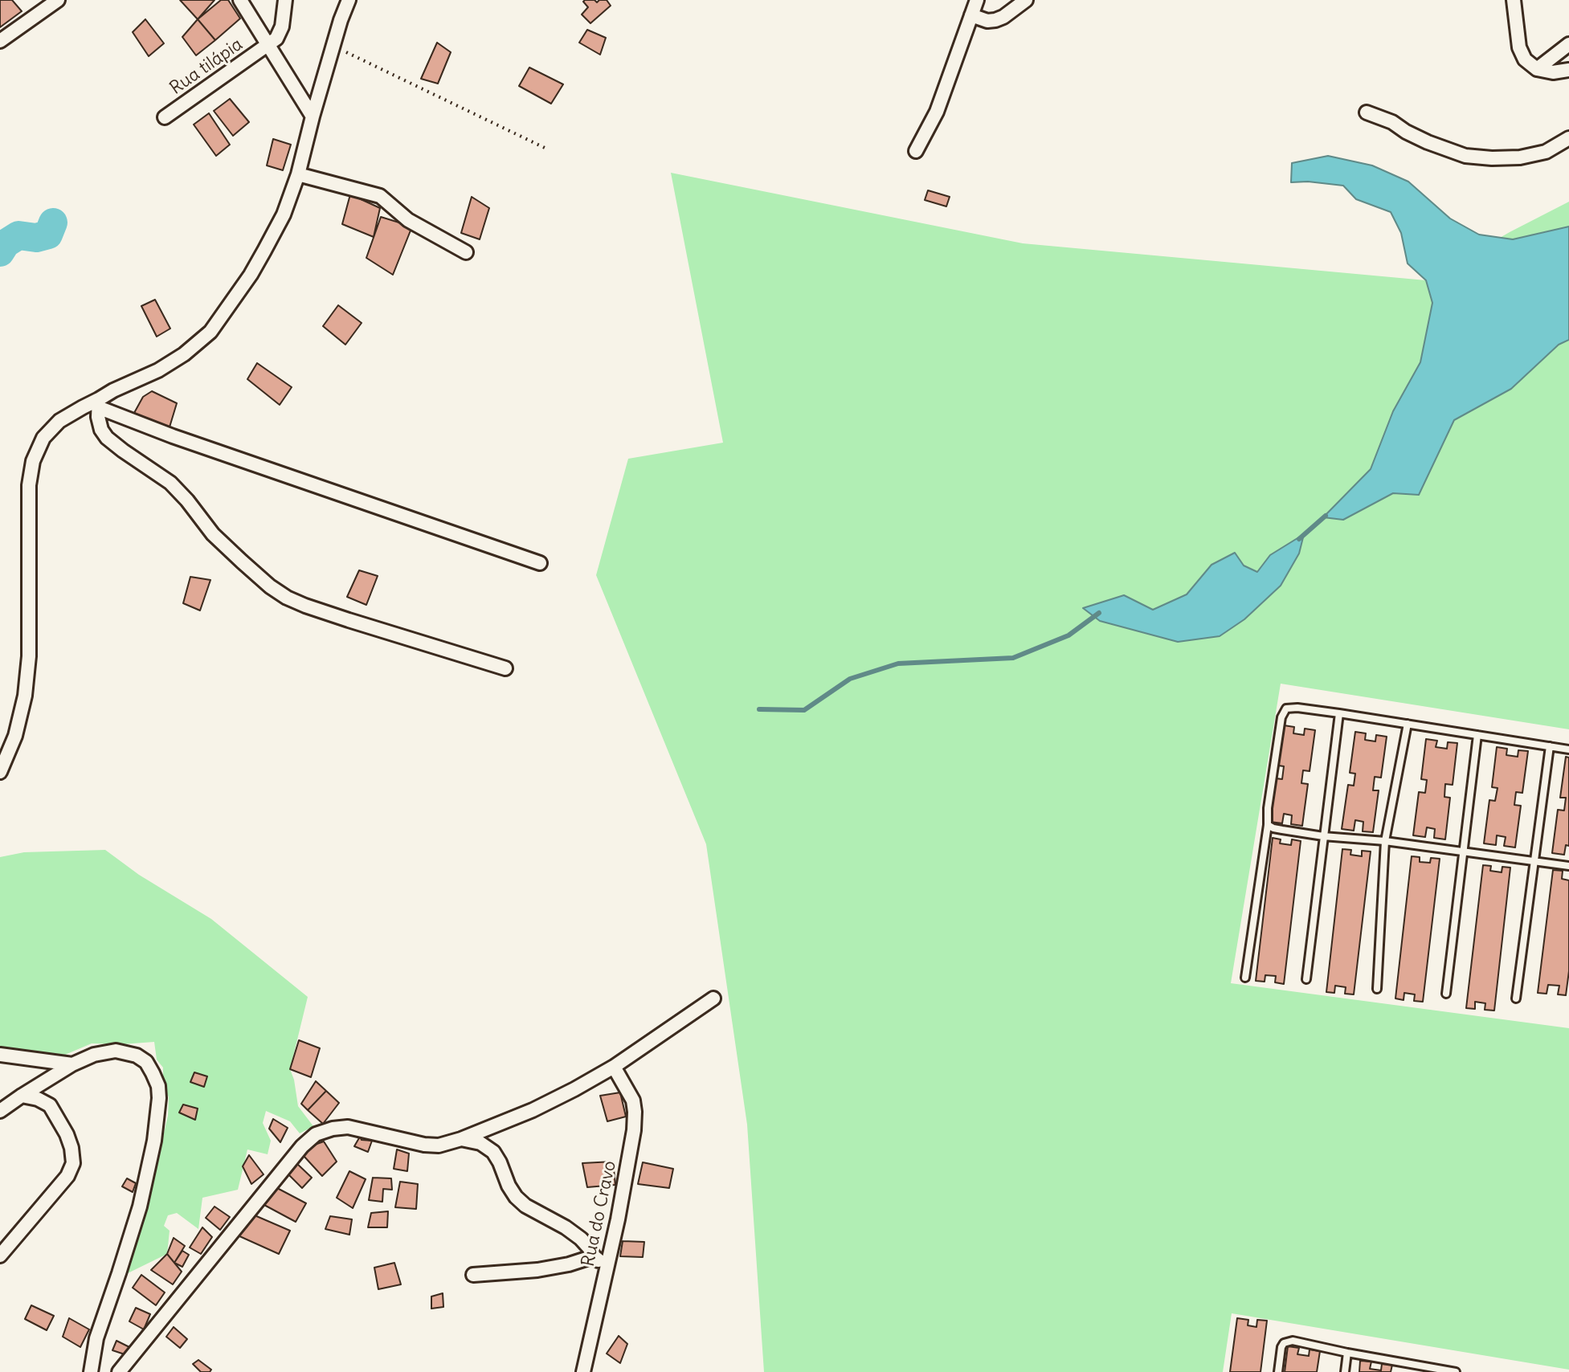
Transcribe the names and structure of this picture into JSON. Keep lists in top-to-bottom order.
{
  "streets": {
    "street": ["Rua tilápia", "Rua do Cravo"]
  }
}
